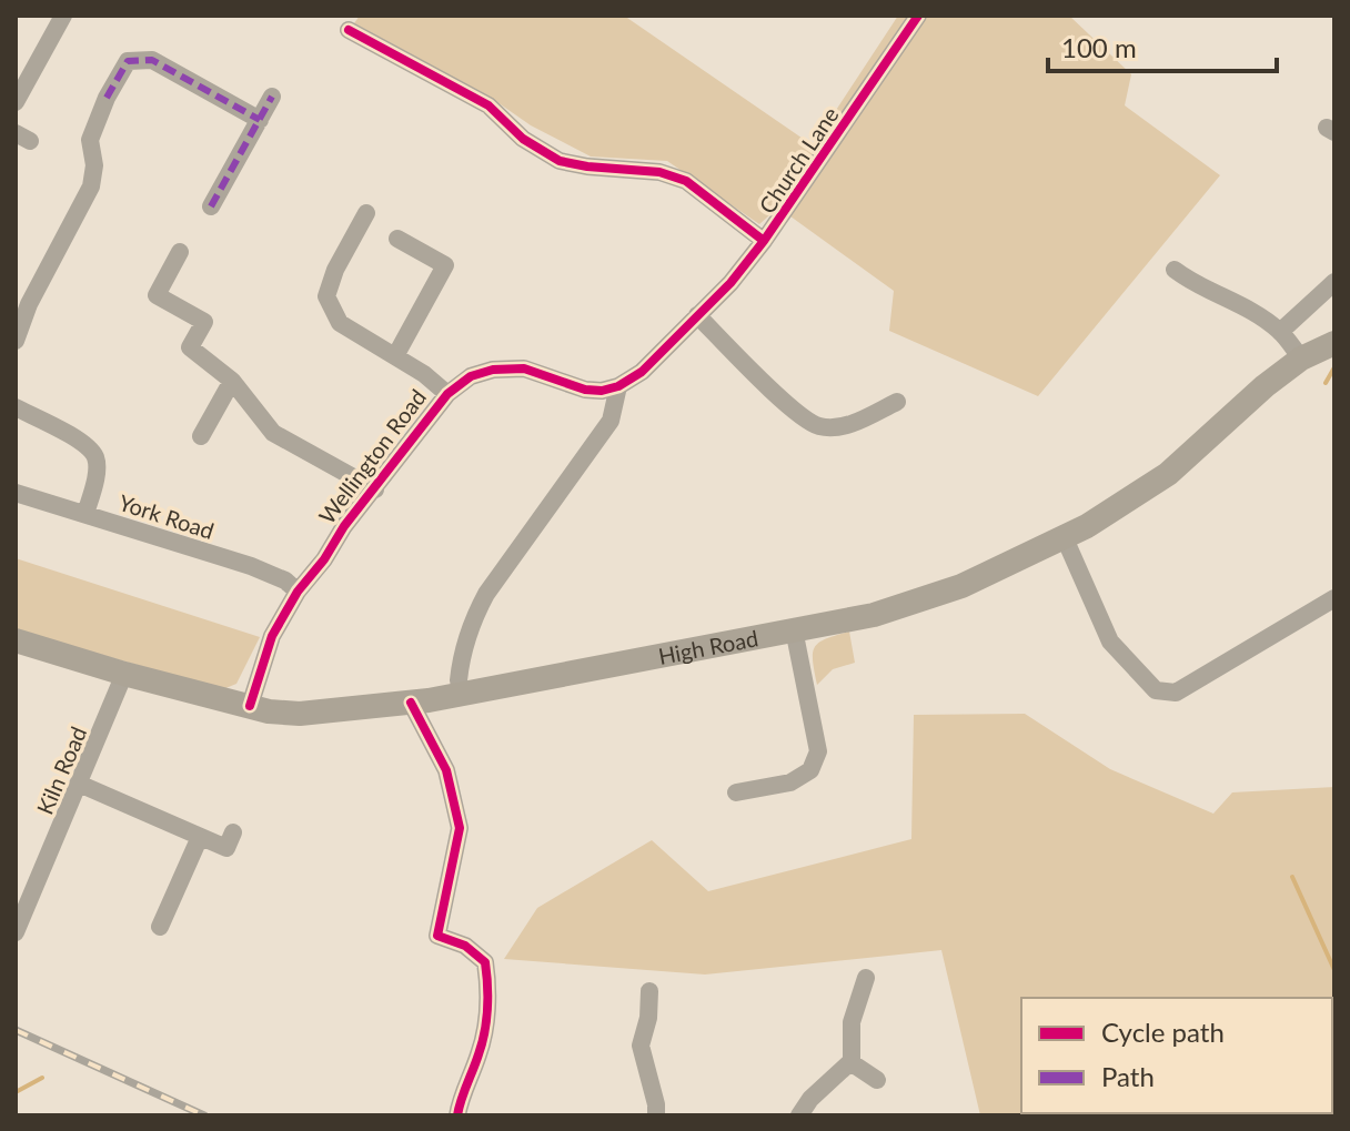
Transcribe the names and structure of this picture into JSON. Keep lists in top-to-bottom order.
{
  "streets": {
    "main road": ["High Road"],
    "street": [
      "Church Lane",
      "Wellington Road",
      "York Road",
      "Kiln Road"
    ]
  },
  "crossings": [
    ["Church Lane", "Wellington Road"],
    ["Wellington Road", "York Road"],
    ["Wellington Road", "High Road"],
    ["High Road", "Kiln Road"]
  ],
  "legend": ["Cycle path", "Path"],
  "scale_bar": "100 m"
}
